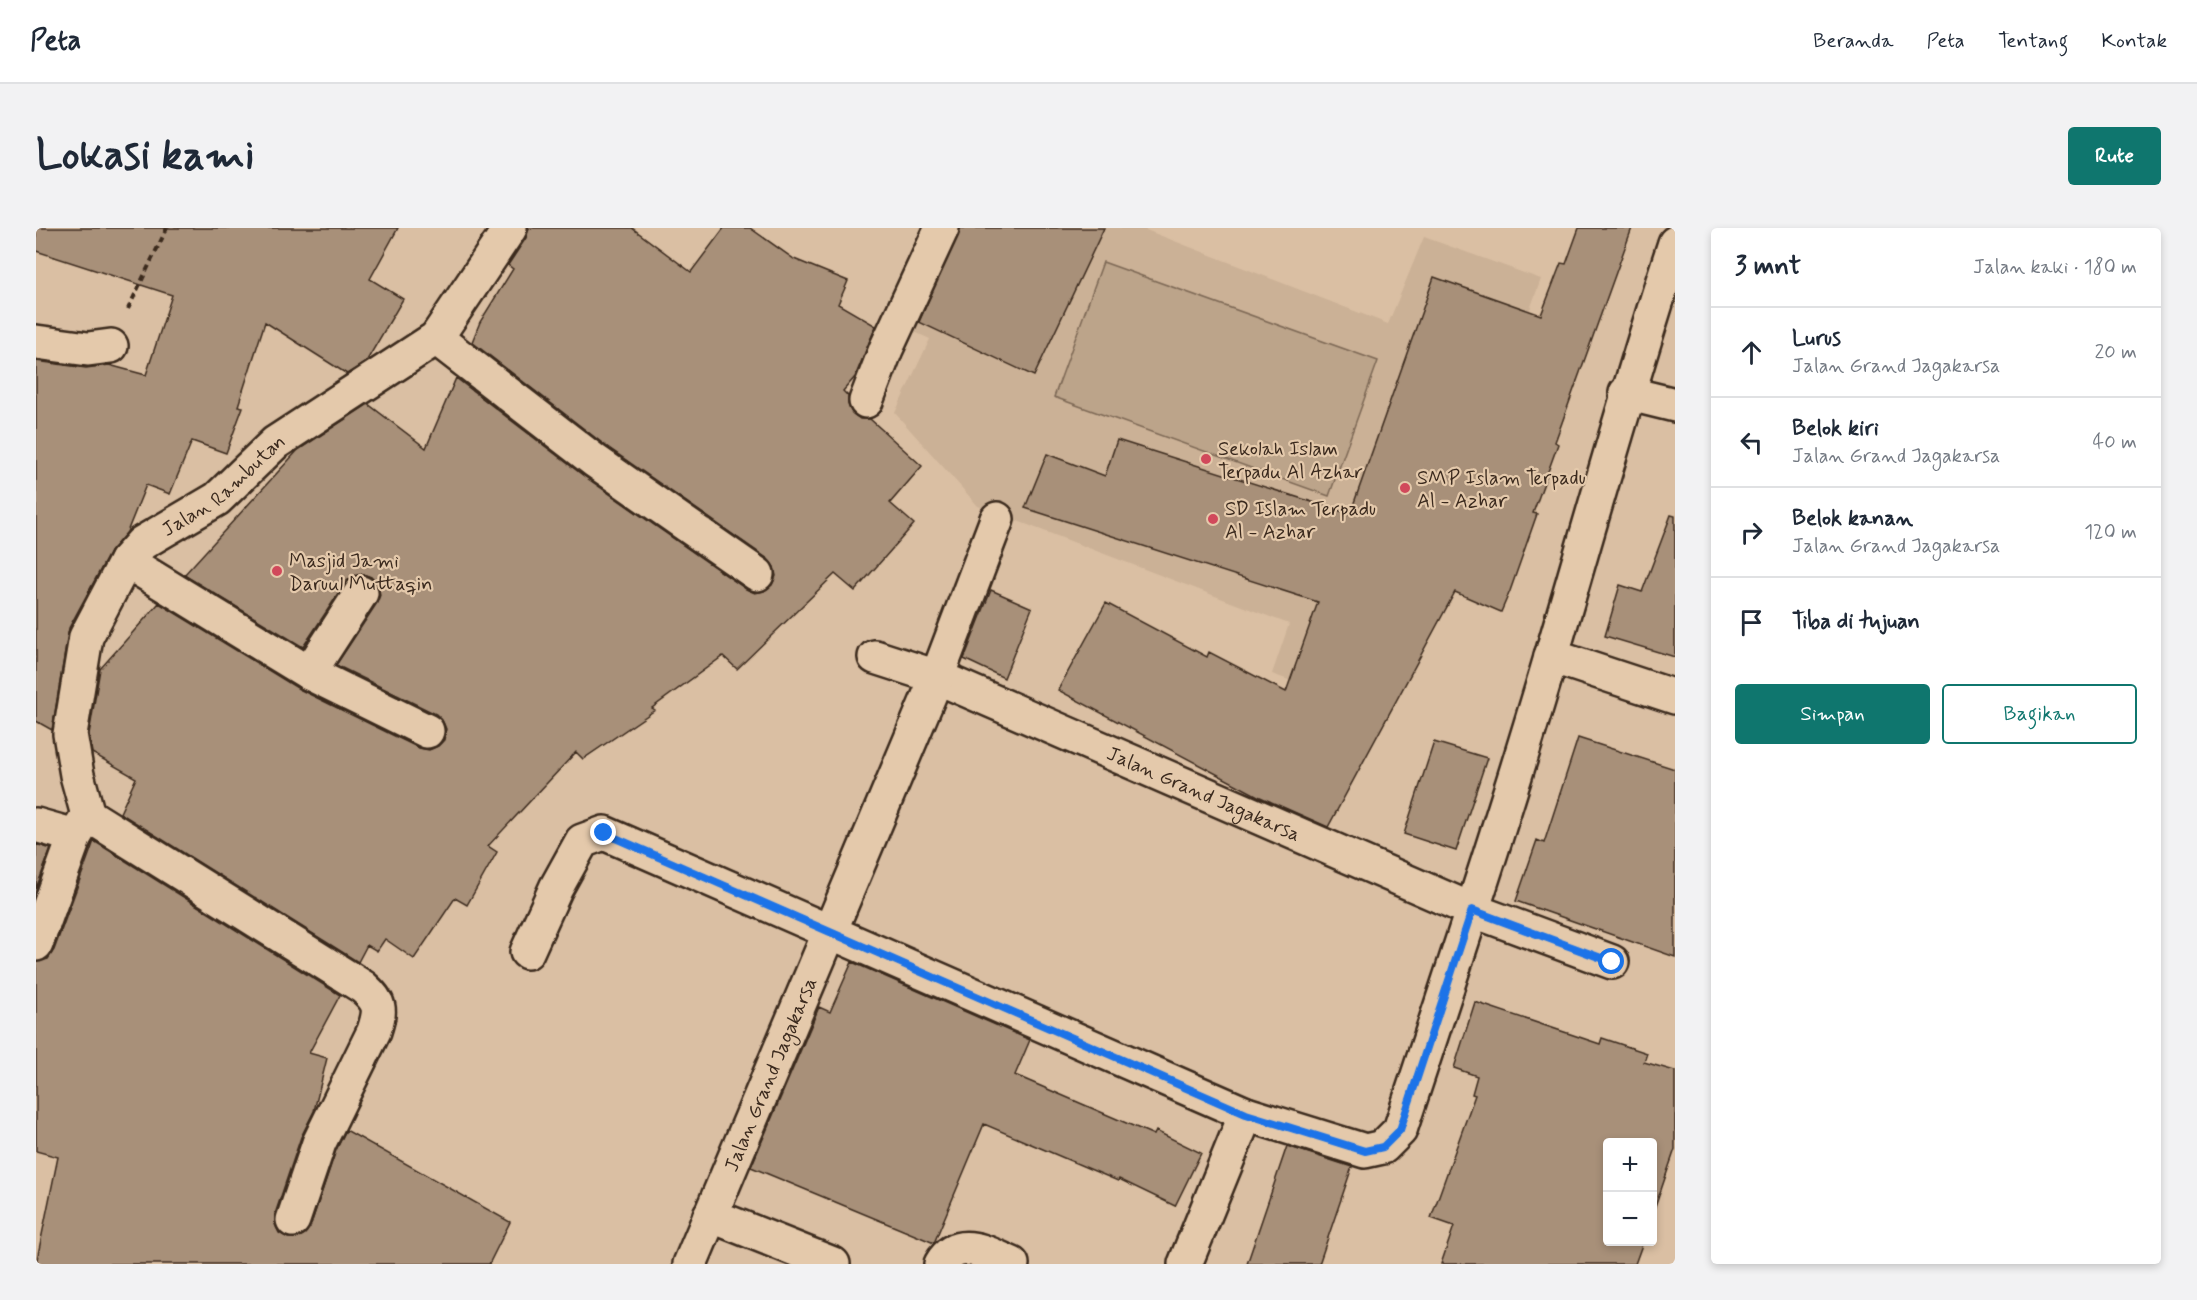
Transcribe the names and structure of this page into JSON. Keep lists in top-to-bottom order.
{
  "streets": {
    "street": ["Jalan Rambutan", "Jalan Grand Jagakarsa"]
  },
  "places": [
    "Sekolah Islam Terpadu Al Azhar",
    "SMP Islam Terpadu Al - Azhar",
    "SD Islam Terpadu Al - Azhar",
    "Masjid Jami Daruul Muttaqin"
  ],
  "page": {
    "header": "Peta",
    "nav": [
      "Beranda",
      "Peta",
      "Tentang",
      "Kontak"
    ],
    "buttons": [
      "Rute",
      ["Simpan", "Bagikan"]
    ],
    "title": "Lokasi kami",
    "heading": ["3 mnt", "Jalan kaki · 180 m"],
    "list": [
      ["Lurus", "Jalan Grand Jagakarsa", "20 m"],
      ["Belok kiri", "Jalan Grand Jagakarsa", "40 m"],
      ["Belok kanan", "Jalan Grand Jagakarsa", "120 m"],
      "Tiba di tujuan"
    ],
    "map_buttons": ["+", "−"]
  }
}
